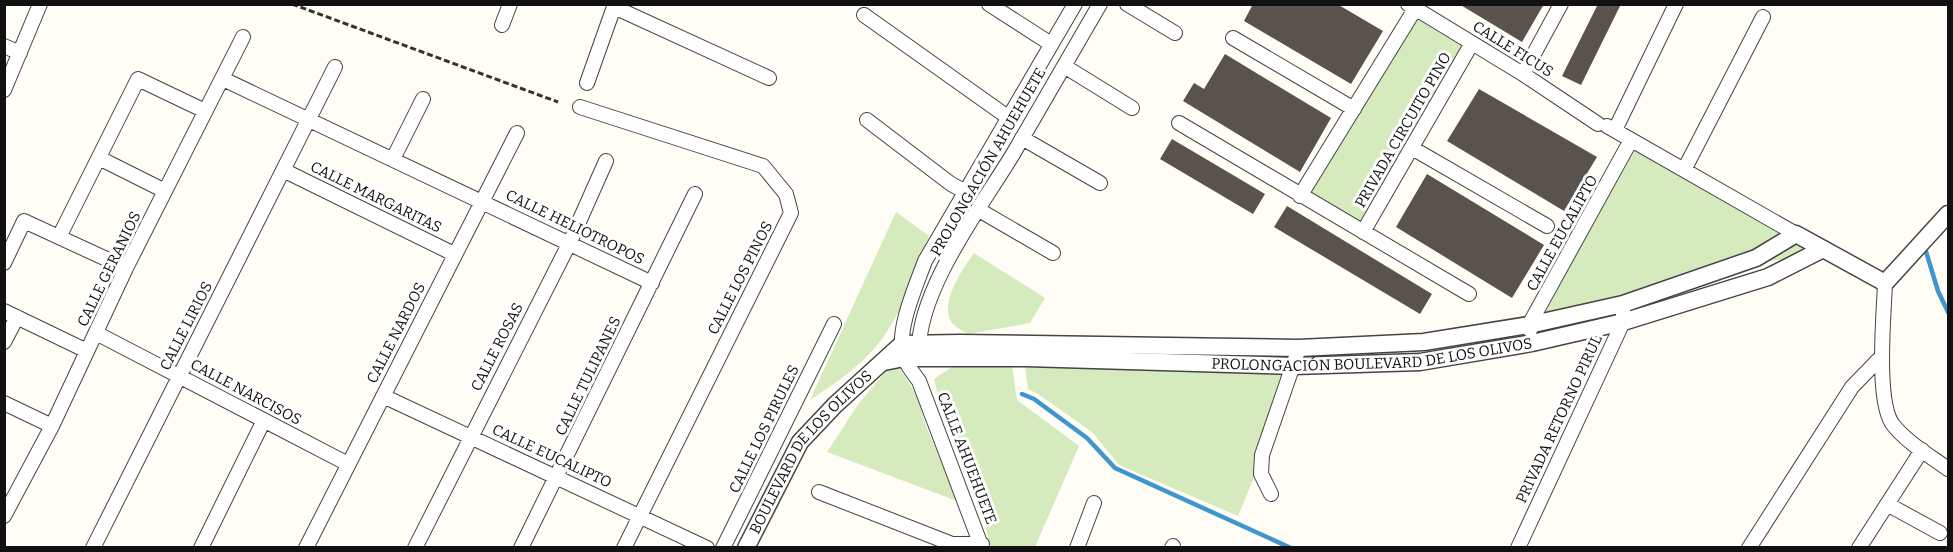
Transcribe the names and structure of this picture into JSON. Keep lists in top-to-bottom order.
{
  "streets": {
    "street": [
      "CALLE FICUS",
      "PRIVADA CIRCUITO PINO",
      "PROLONGACIÓN AHUEHUETE",
      "CALLE MARGARITAS",
      "CALLE HELIOTROPOS",
      "CALLE EUCALIPTO",
      "CALLE GERANIOS",
      "CALLE LOS PINOS",
      "CALLE LIRIOS",
      "CALLE NARDOS",
      "CALLE ROSAS",
      "PROLONGACIÓN BOULEVARD DE LOS OLIVOS",
      "CALLE TULIPANES",
      "CALLE NARCISOS",
      "PRIVADA RETORNO PIRUL",
      "CALLE LOS PIRULES",
      "BOULEVARD DE LOS OLIVOS",
      "CALLE AHUEHUETE"
    ]
  },
  "crossings": [
    ["CALLE FICUS", "PRIVADA CIRCUITO PINO"],
    ["CALLE FICUS", "CALLE EUCALIPTO"],
    ["CALLE FICUS", "PROLONGACIÓN BOULEVARD DE LOS OLIVOS"],
    ["PROLONGACIÓN AHUEHUETE", "PROLONGACIÓN BOULEVARD DE LOS OLIVOS"],
    ["PROLONGACIÓN AHUEHUETE", "BOULEVARD DE LOS OLIVOS"],
    ["PROLONGACIÓN AHUEHUETE", "CALLE AHUEHUETE"],
    ["CALLE MARGARITAS", "CALLE LIRIOS"],
    ["CALLE MARGARITAS", "CALLE NARDOS"],
    ["CALLE HELIOTROPOS", "CALLE GERANIOS"],
    ["CALLE HELIOTROPOS", "CALLE LIRIOS"],
    ["CALLE HELIOTROPOS", "CALLE NARDOS"],
    ["CALLE HELIOTROPOS", "CALLE ROSAS"],
    ["CALLE HELIOTROPOS", "CALLE TULIPANES"],
    ["CALLE EUCALIPTO", "CALLE LOS PINOS"],
    ["CALLE EUCALIPTO", "CALLE NARDOS"],
    ["CALLE EUCALIPTO", "CALLE ROSAS"],
    ["CALLE EUCALIPTO", "PROLONGACIÓN BOULEVARD DE LOS OLIVOS"],
    ["CALLE EUCALIPTO", "CALLE TULIPANES"],
    ["CALLE GERANIOS", "CALLE NARCISOS"],
    ["CALLE LIRIOS", "CALLE NARCISOS"],
    ["CALLE NARDOS", "CALLE NARCISOS"],
    ["PROLONGACIÓN BOULEVARD DE LOS OLIVOS", "PRIVADA RETORNO PIRUL"],
    ["PROLONGACIÓN BOULEVARD DE LOS OLIVOS", "BOULEVARD DE LOS OLIVOS"],
    ["PROLONGACIÓN BOULEVARD DE LOS OLIVOS", "CALLE AHUEHUETE"],
    ["BOULEVARD DE LOS OLIVOS", "CALLE AHUEHUETE"]
  ]
}
